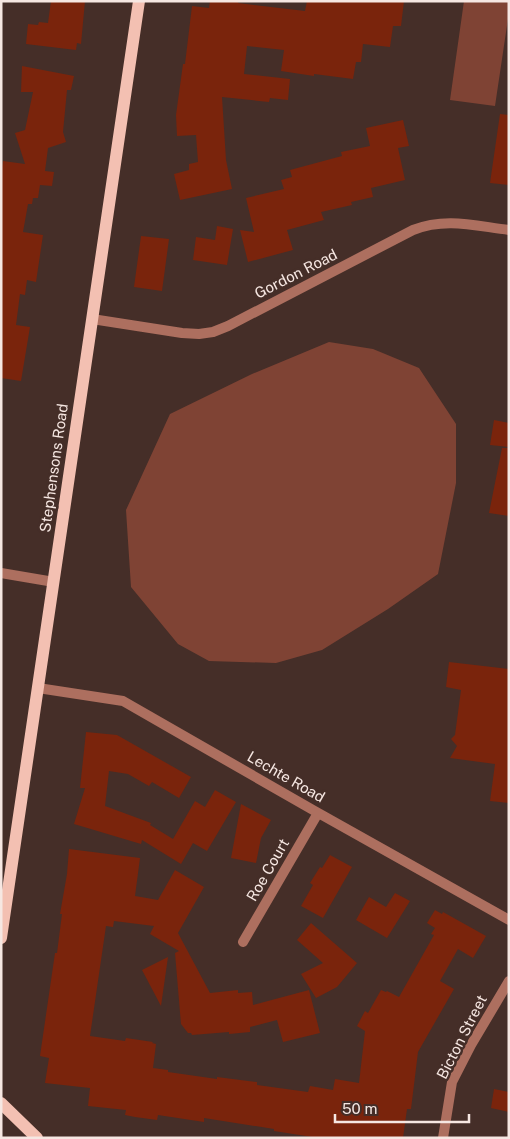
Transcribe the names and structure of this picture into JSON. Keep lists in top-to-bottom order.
{
  "streets": {
    "main road": ["Stephensons Road"],
    "street": [
      "Gordon Road",
      "Lechte Road",
      "Roe Court",
      "Bicton Street"
    ]
  },
  "crossings": [
    ["Gordon Road", "Stephensons Road"],
    ["Stephensons Road", "Lechte Road"],
    ["Lechte Road", "Roe Court"]
  ],
  "scale_bar": "50 m"
}
